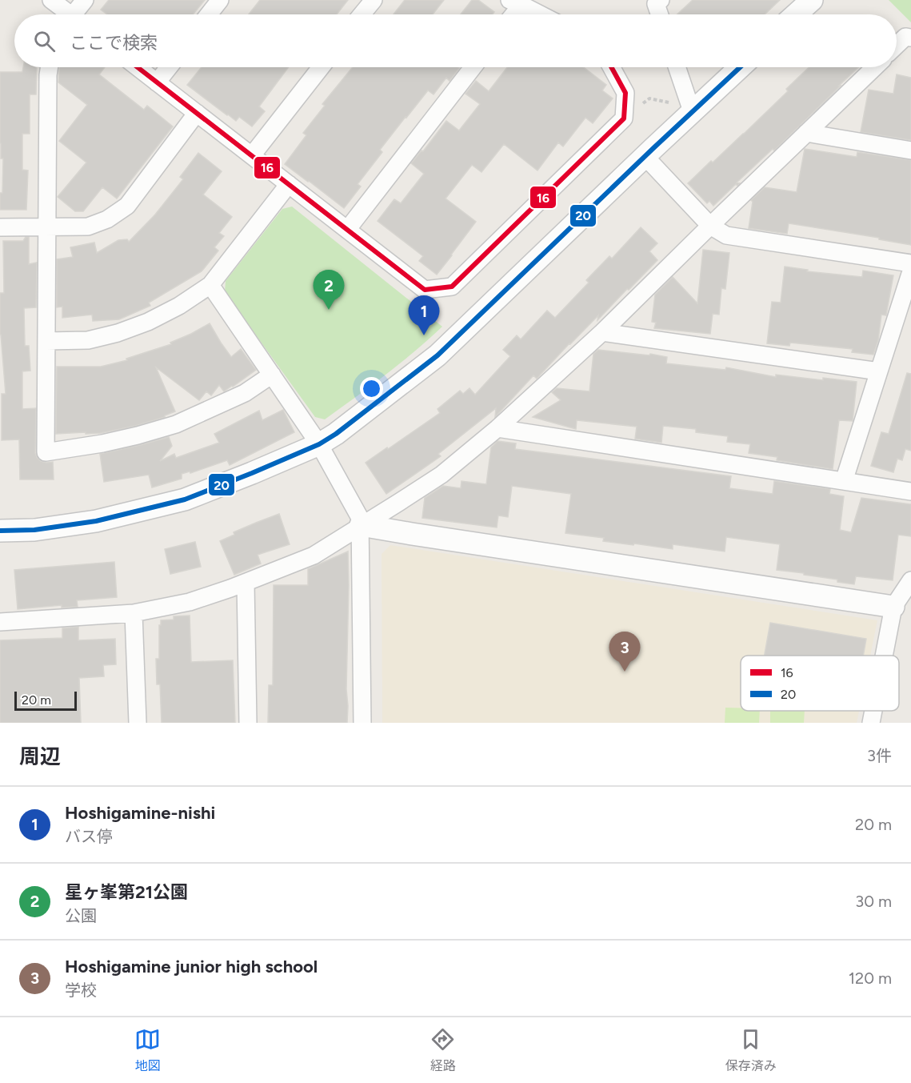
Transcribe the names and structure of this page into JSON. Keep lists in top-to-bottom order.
{
  "lines": ["transit line 16", "transit line 20"],
  "legend": ["16", "20"],
  "scale_bar": "20 m",
  "page": {
    "search": "ここで検索",
    "pins": ["2", "1", "3"],
    "scale": "20 m",
    "heading": ["周辺", "3件"],
    "list": [
      {
        "mark": "1",
        "name": "Hoshigamine-nishi",
        "note": "バス停",
        "value": "20 m"
      },
      {
        "mark": "2",
        "name": "星ヶ峯第21公園",
        "note": "公園",
        "value": "30 m"
      },
      {
        "mark": "3",
        "name": "Hoshigamine junior high school",
        "note": "学校",
        "value": "120 m"
      }
    ],
    "nav": ["地図", "経路", "保存済み"]
  }
}
